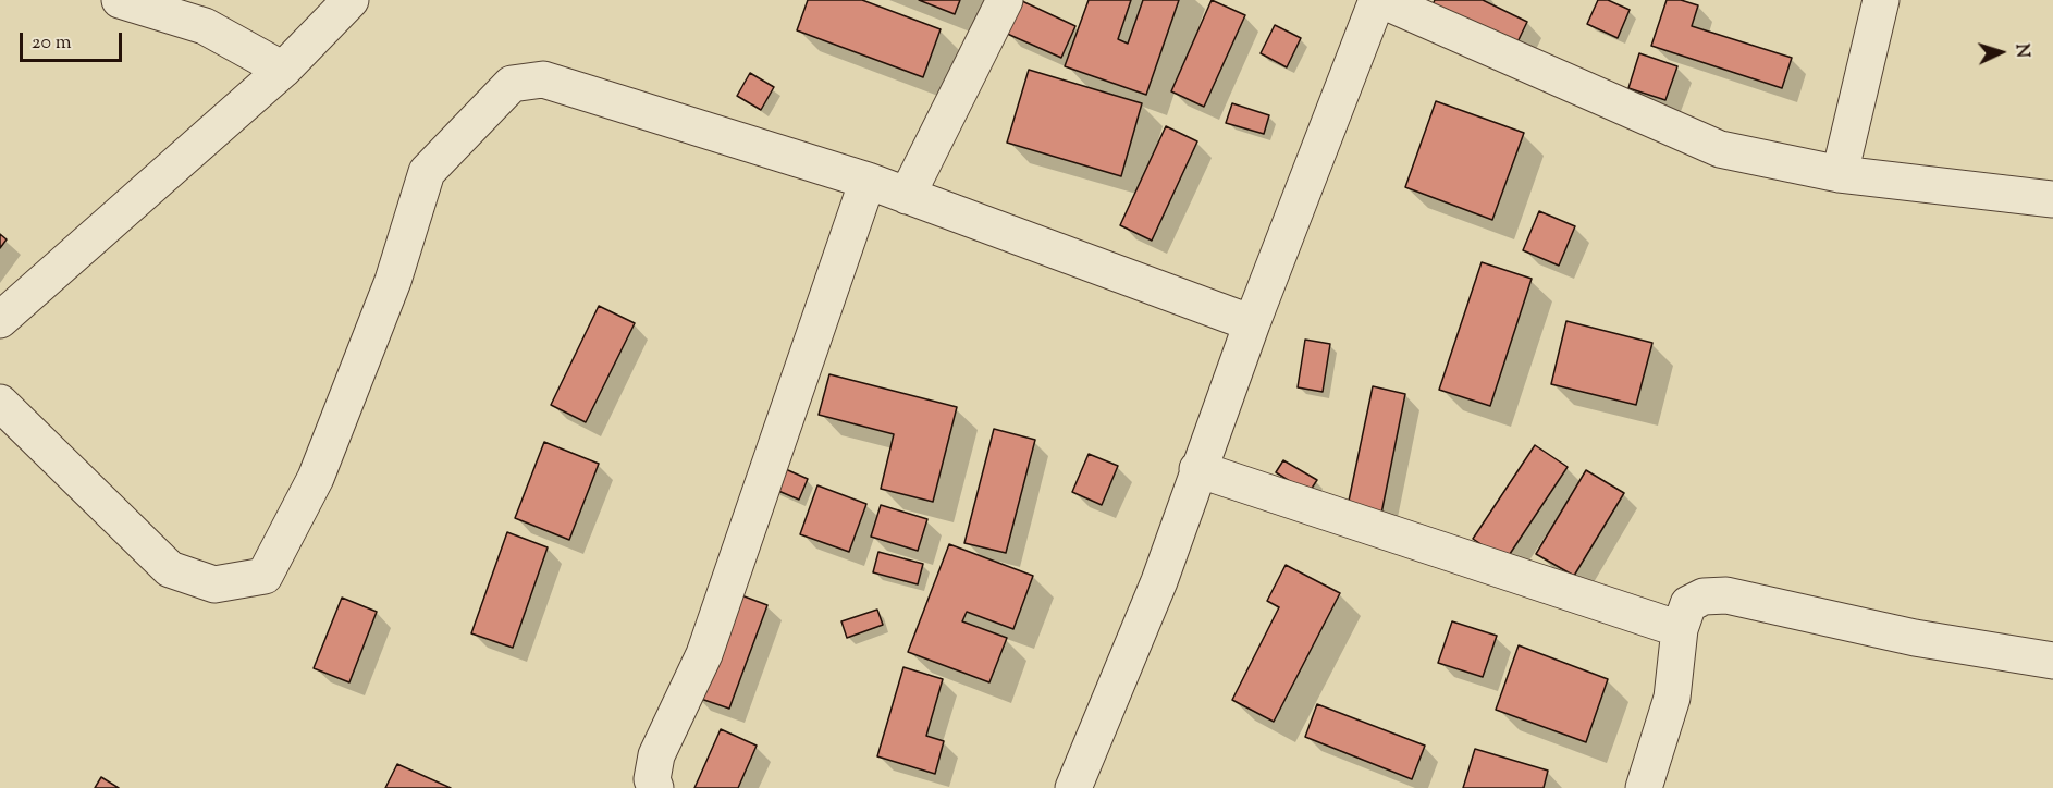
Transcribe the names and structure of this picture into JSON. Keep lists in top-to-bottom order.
{
  "scale_bar": "20 m",
  "north": "right"
}
